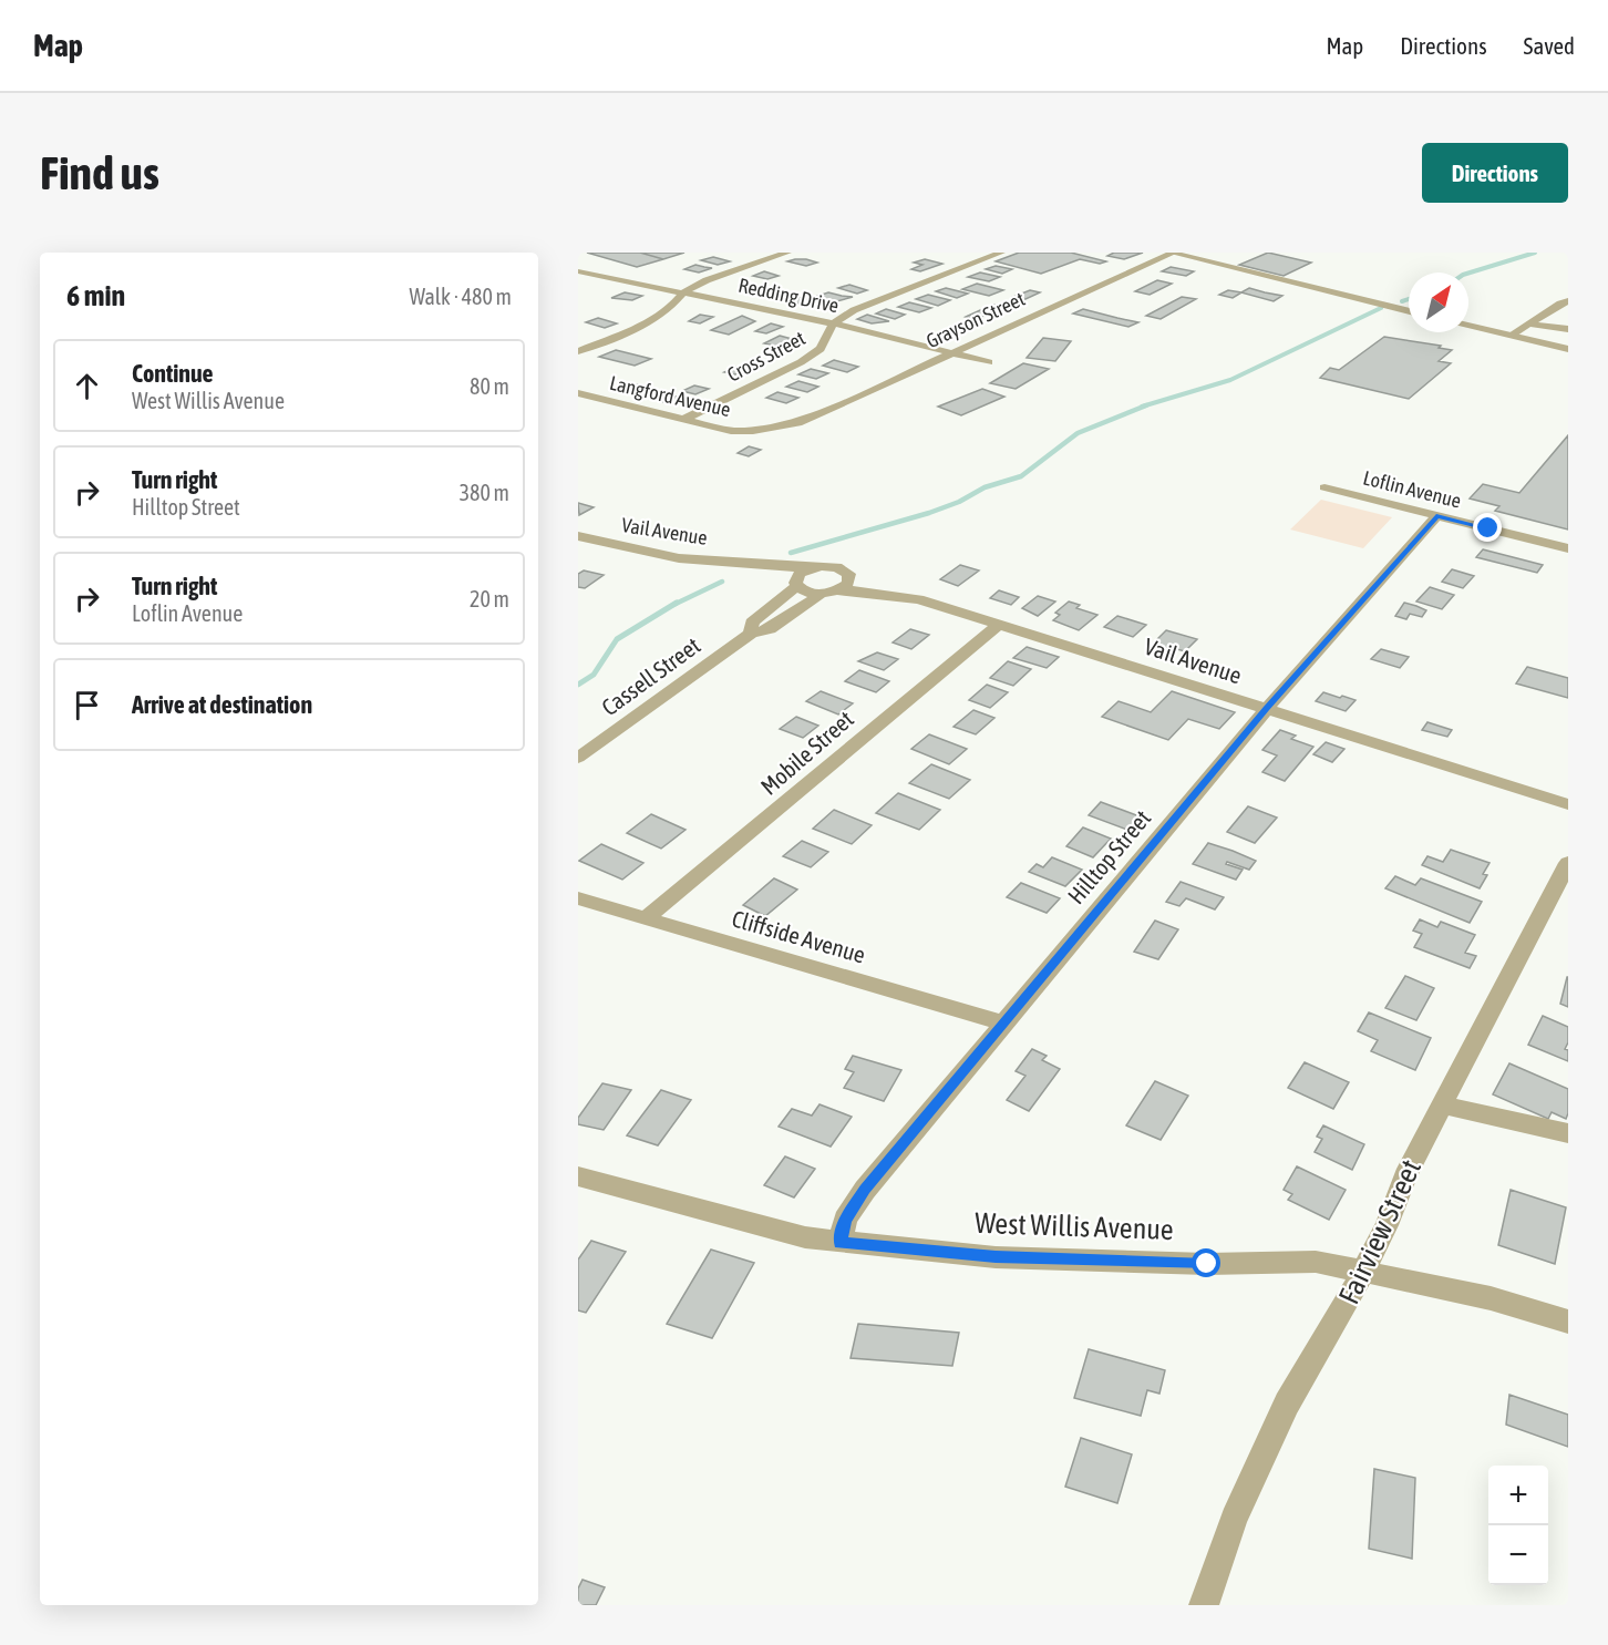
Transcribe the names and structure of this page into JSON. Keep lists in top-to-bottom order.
{
  "streets": {
    "street": [
      "Redding Drive",
      "Grayson Street",
      "Cross Street",
      "Langford Avenue",
      "Loflin Avenue",
      "Vail Avenue",
      "Cassell Street",
      "Mobile Street",
      "Hilltop Street",
      "Cliffside Avenue",
      "West Willis Avenue",
      "Fairview Street"
    ]
  },
  "crossings": [
    ["Redding Drive", "Grayson Street"],
    ["Redding Drive", "Cross Street"],
    ["Grayson Street", "Langford Avenue"],
    ["Cross Street", "Langford Avenue"],
    ["Loflin Avenue", "Hilltop Street"],
    ["Vail Avenue", "Cassell Street"],
    ["Vail Avenue", "Mobile Street"],
    ["Vail Avenue", "Hilltop Street"],
    ["Mobile Street", "Cliffside Avenue"],
    ["Hilltop Street", "Cliffside Avenue"],
    ["Hilltop Street", "West Willis Avenue"],
    ["West Willis Avenue", "Fairview Street"]
  ],
  "north": "top right",
  "page": {
    "header": "Map",
    "nav": ["Map", "Directions", "Saved"],
    "buttons": "Directions",
    "title": "Find us",
    "heading": ["6 min", "Walk · 480 m"],
    "list": [
      ["Continue", "West Willis Avenue", "80 m"],
      ["Turn right", "Hilltop Street", "380 m"],
      ["Turn right", "Loflin Avenue", "20 m"],
      "Arrive at destination"
    ],
    "map_buttons": ["+", "−"]
  }
}
